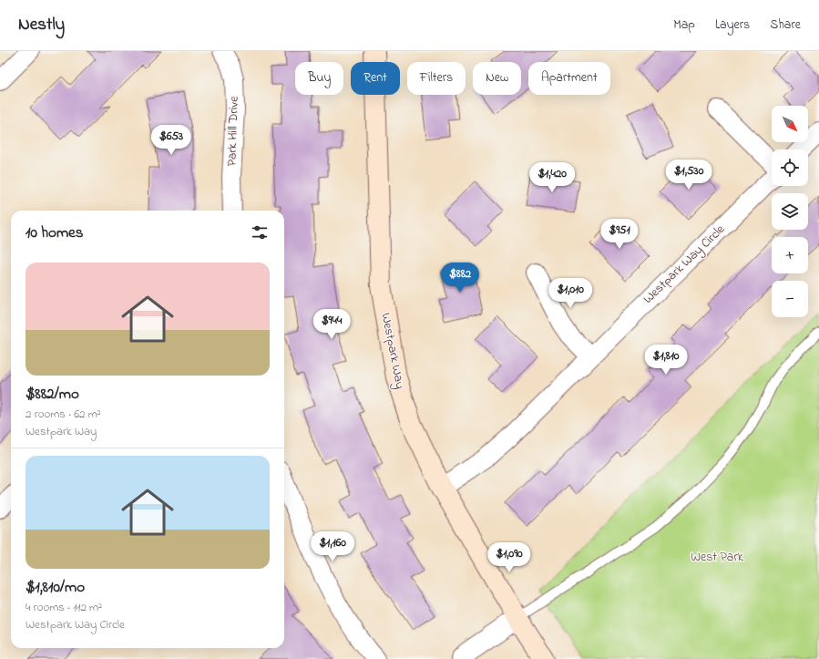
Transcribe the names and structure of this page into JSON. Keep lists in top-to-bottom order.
{
  "streets": {
    "main road": ["Westpark Way"],
    "street": ["Park Hill Drive", "Westpark Way Circle"]
  },
  "crossings": [
    ["Westpark Way Circle", "Westpark Way"]
  ],
  "parks": ["West Park"],
  "north": "bottom right",
  "page": {
    "header": "Nestly",
    "nav": ["Map", "Layers", "Share"],
    "chip": [
      "Buy",
      "Rent",
      "Filters",
      "New",
      "Apartment"
    ],
    "map_buttons": ["+", "−"],
    "price": [
      "$653",
      "$1,530",
      "$1,420",
      "$951",
      "$882",
      "$1,010",
      "$944",
      "$1,810",
      "$1,160",
      "$1,090"
    ],
    "heading": "10 homes",
    "list": [
      {
        "name": "$882/mo",
        "note": "2 rooms · 62 m² · Westpark Way"
      },
      {
        "name": "$1,810/mo",
        "note": "4 rooms · 112 m² · Westpark Way Circle"
      }
    ]
  }
}
